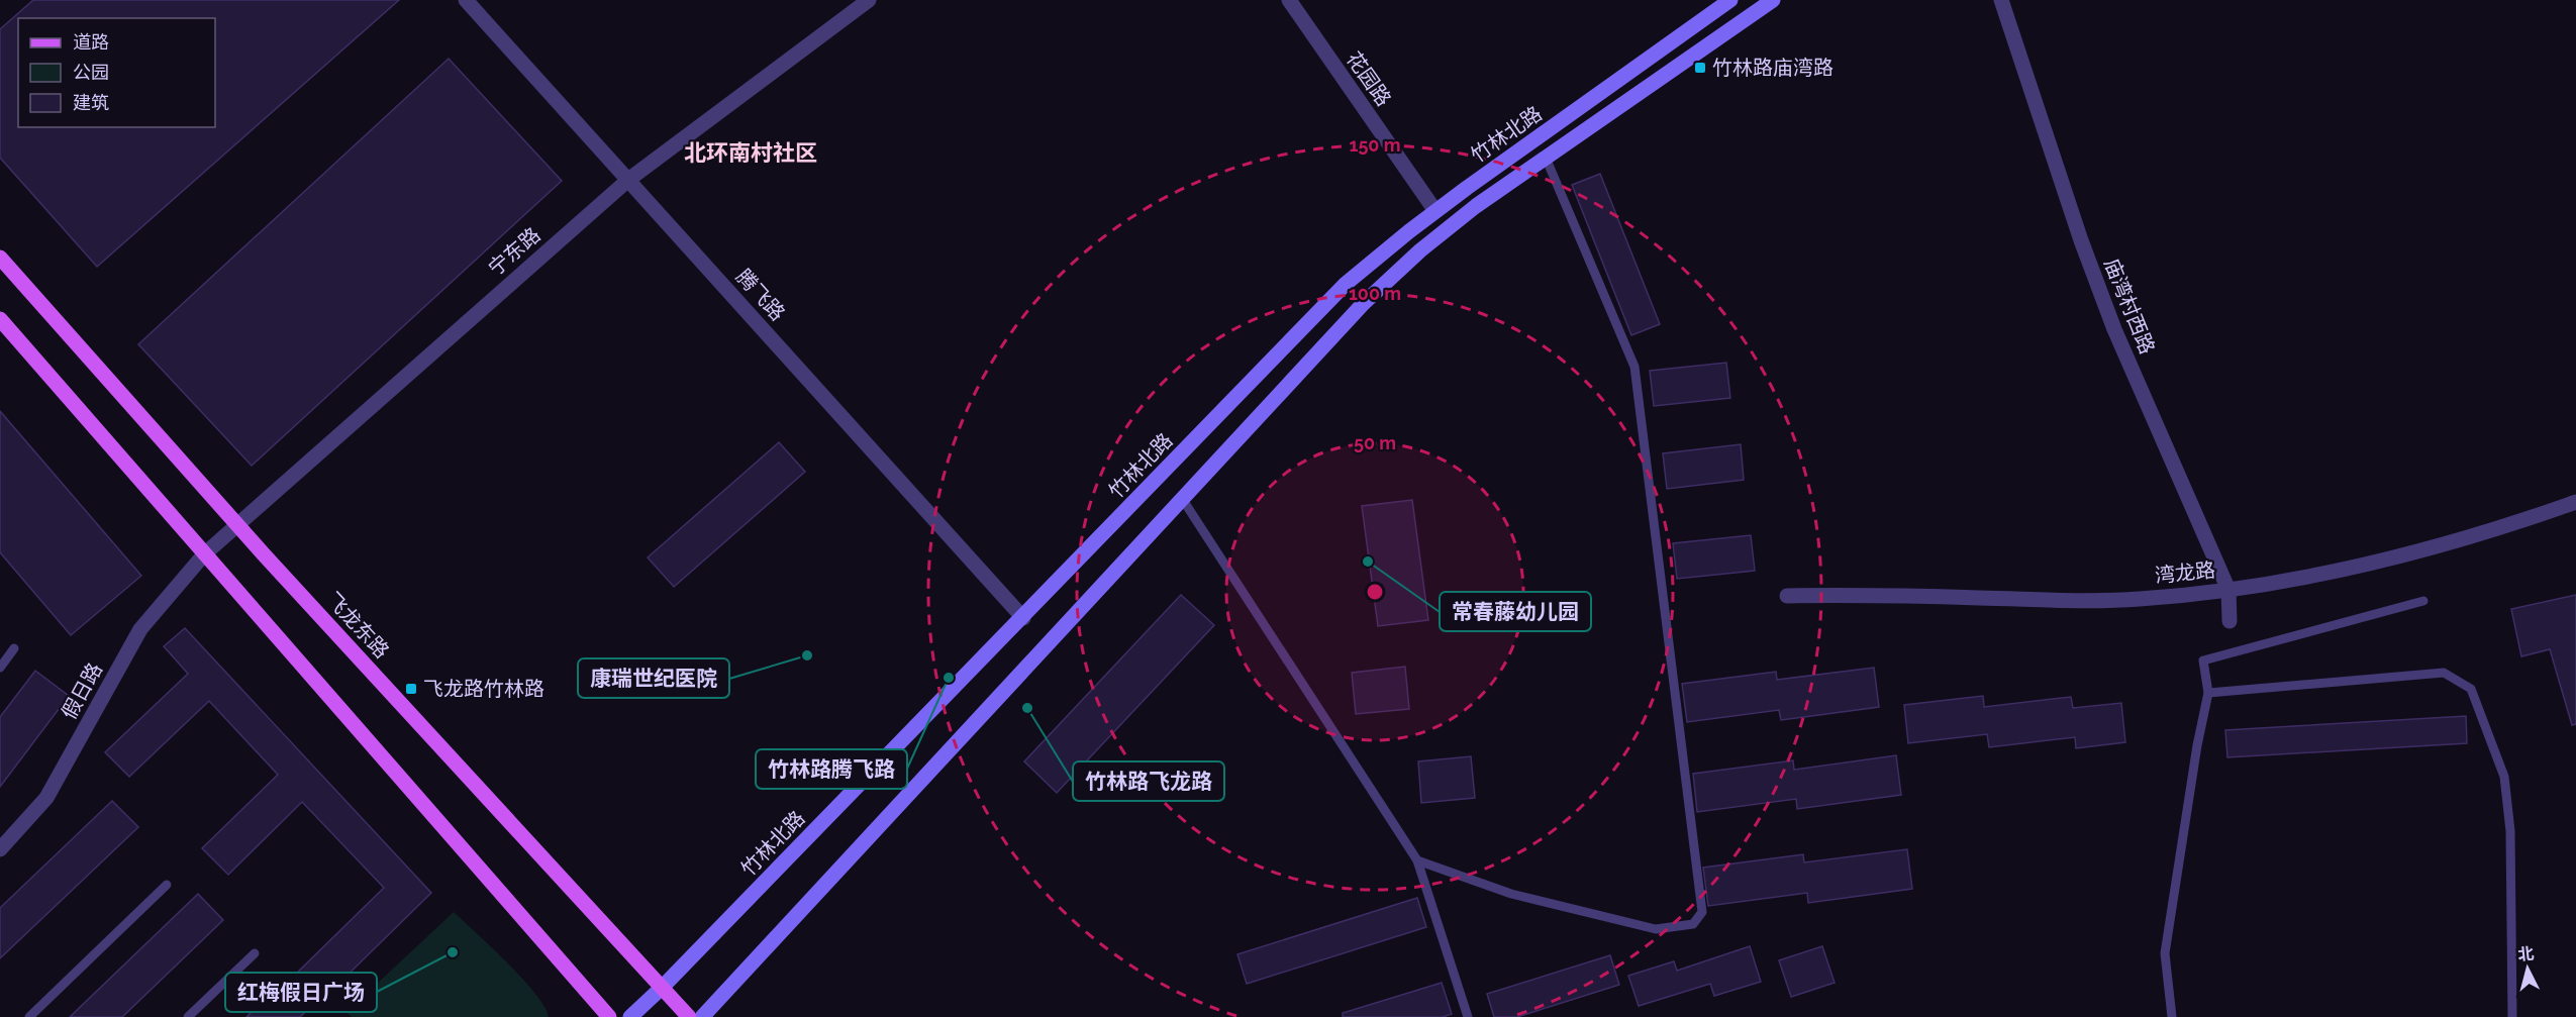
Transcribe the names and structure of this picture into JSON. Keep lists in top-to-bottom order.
{
  "streets": {
    "main road": ["竹林北路", "飞龙东路"],
    "street": [
      "花园路",
      "宁东路",
      "腾飞路",
      "庙湾村西路",
      "湾龙路",
      "假日路"
    ]
  },
  "crossings": [
    ["花园路", "竹林北路"],
    ["竹林北路", "腾飞路"],
    ["竹林北路", "飞龙东路"],
    ["宁东路", "腾飞路"],
    ["宁东路", "飞龙东路"],
    ["宁东路", "假日路"],
    ["庙湾村西路", "湾龙路"]
  ],
  "districts": ["北环南村社区"],
  "places": {
    "transit": ["竹林路庙湾路", "飞龙路竹林路"],
    "other": [
      "常春藤幼儿园",
      "康瑞世纪医院",
      "竹林路腾飞路",
      "竹林路飞龙路",
      "红梅假日广场"
    ]
  },
  "legend": ["道路", "公园", "建筑"],
  "north": "top",
  "rings": ["150 m", "100 m", "50 m"]
}
